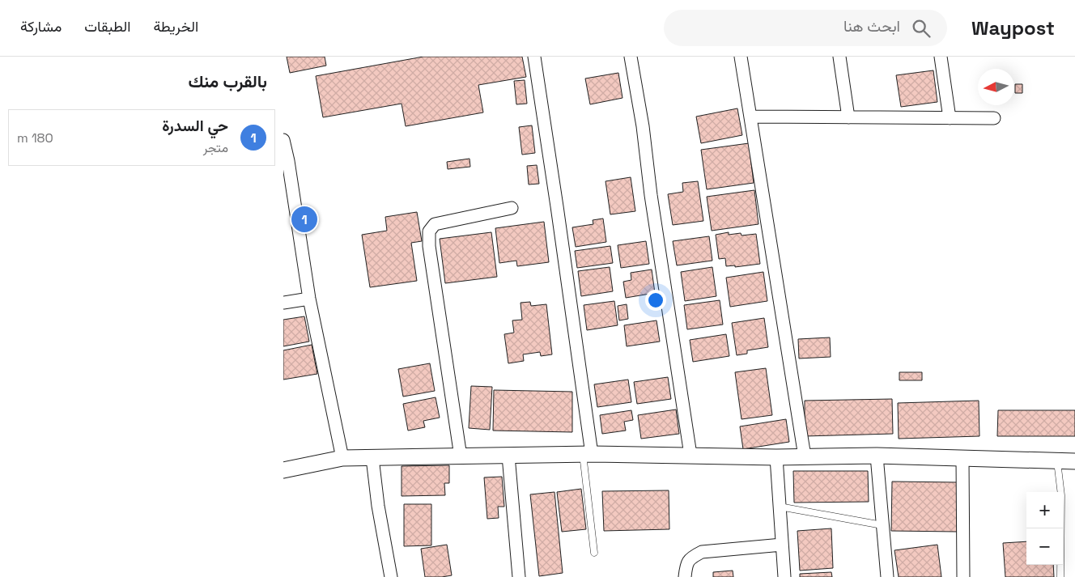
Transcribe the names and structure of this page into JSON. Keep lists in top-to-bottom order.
{
  "north": "left",
  "page": {
    "header": "Waypost",
    "search": "ابحث هنا",
    "nav": ["الخريطة", "الطبقات", "مشاركة"],
    "heading": "بالقرب منك",
    "list": [
      {
        "mark": "1",
        "name": "حي السدرة",
        "note": "متجر",
        "value": "180 m"
      }
    ],
    "pins": "1",
    "map_buttons": ["+", "−"]
  }
}
